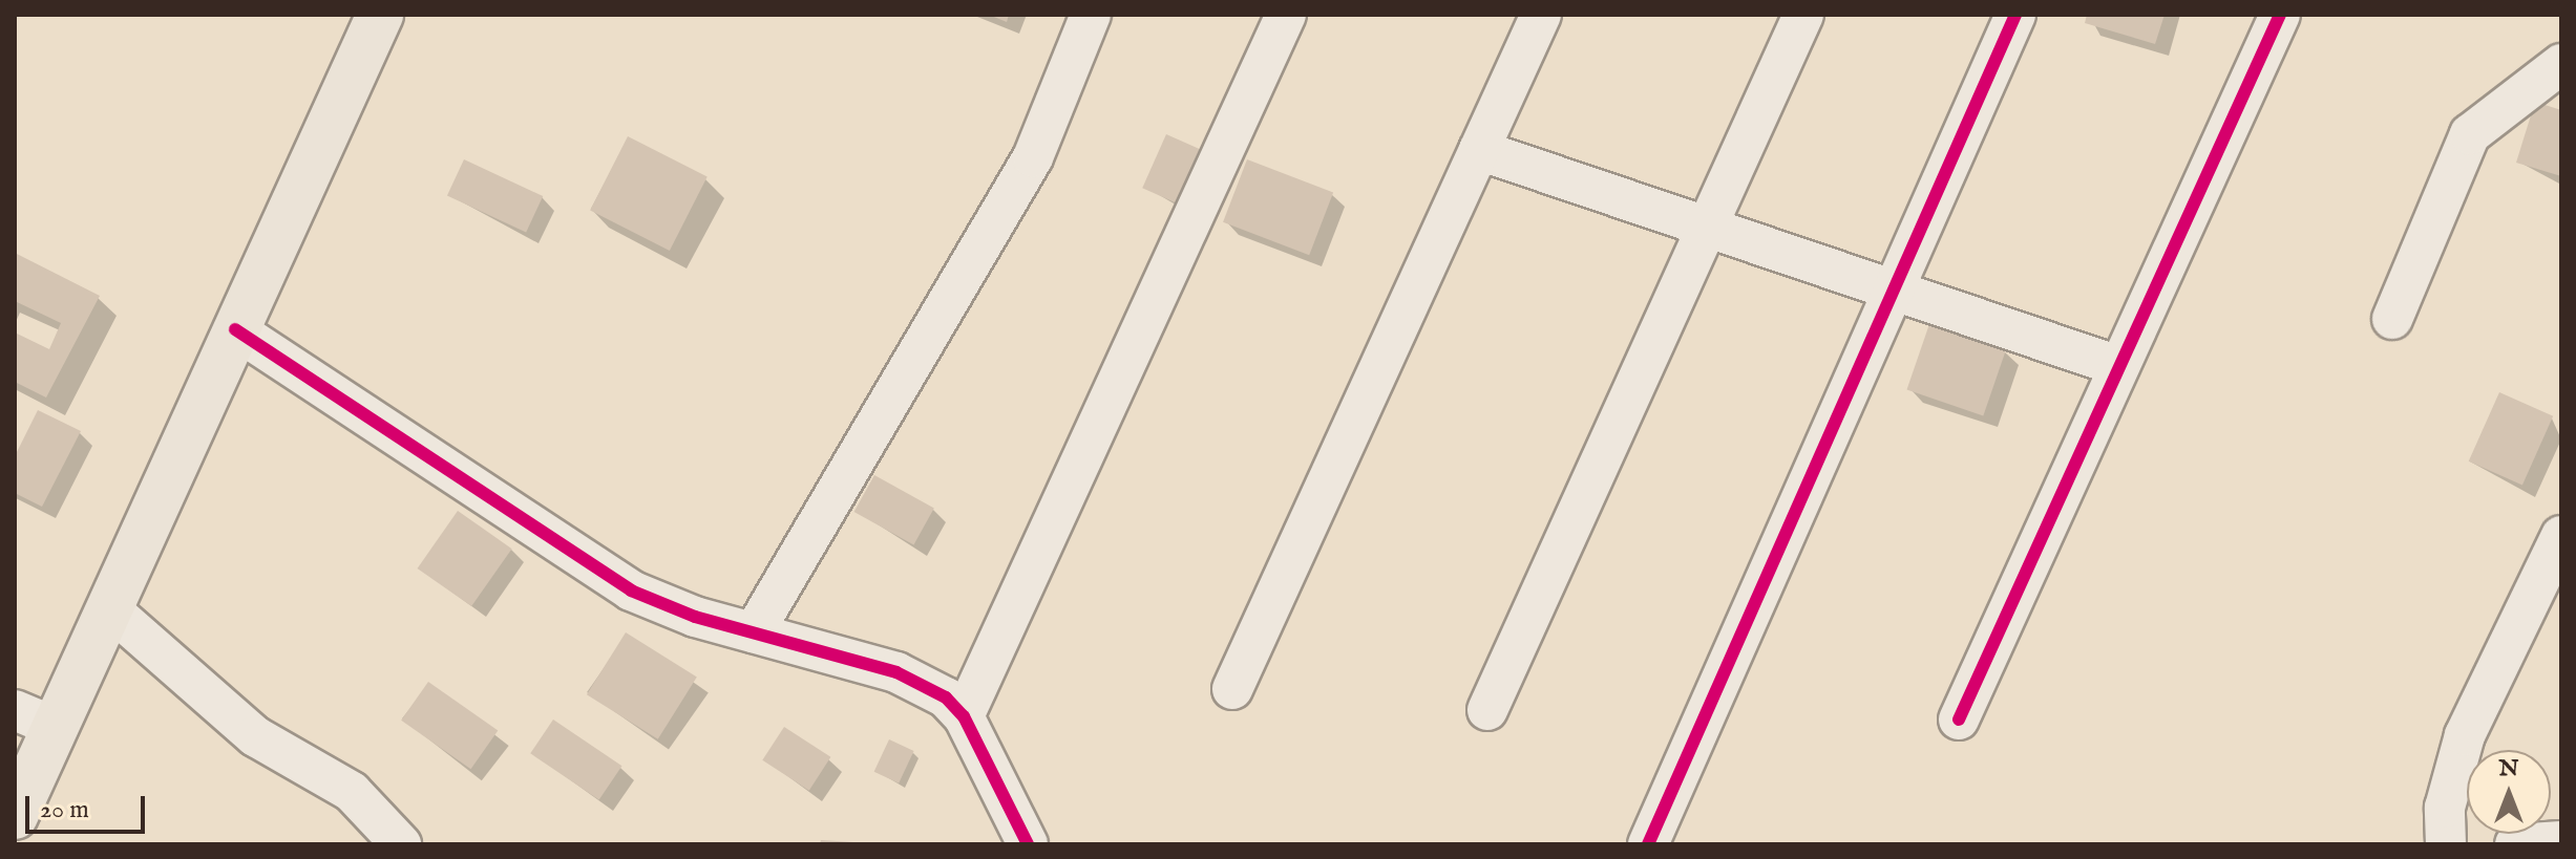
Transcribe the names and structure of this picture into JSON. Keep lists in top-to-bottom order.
{
  "scale_bar": "20 m",
  "north": "top"
}
